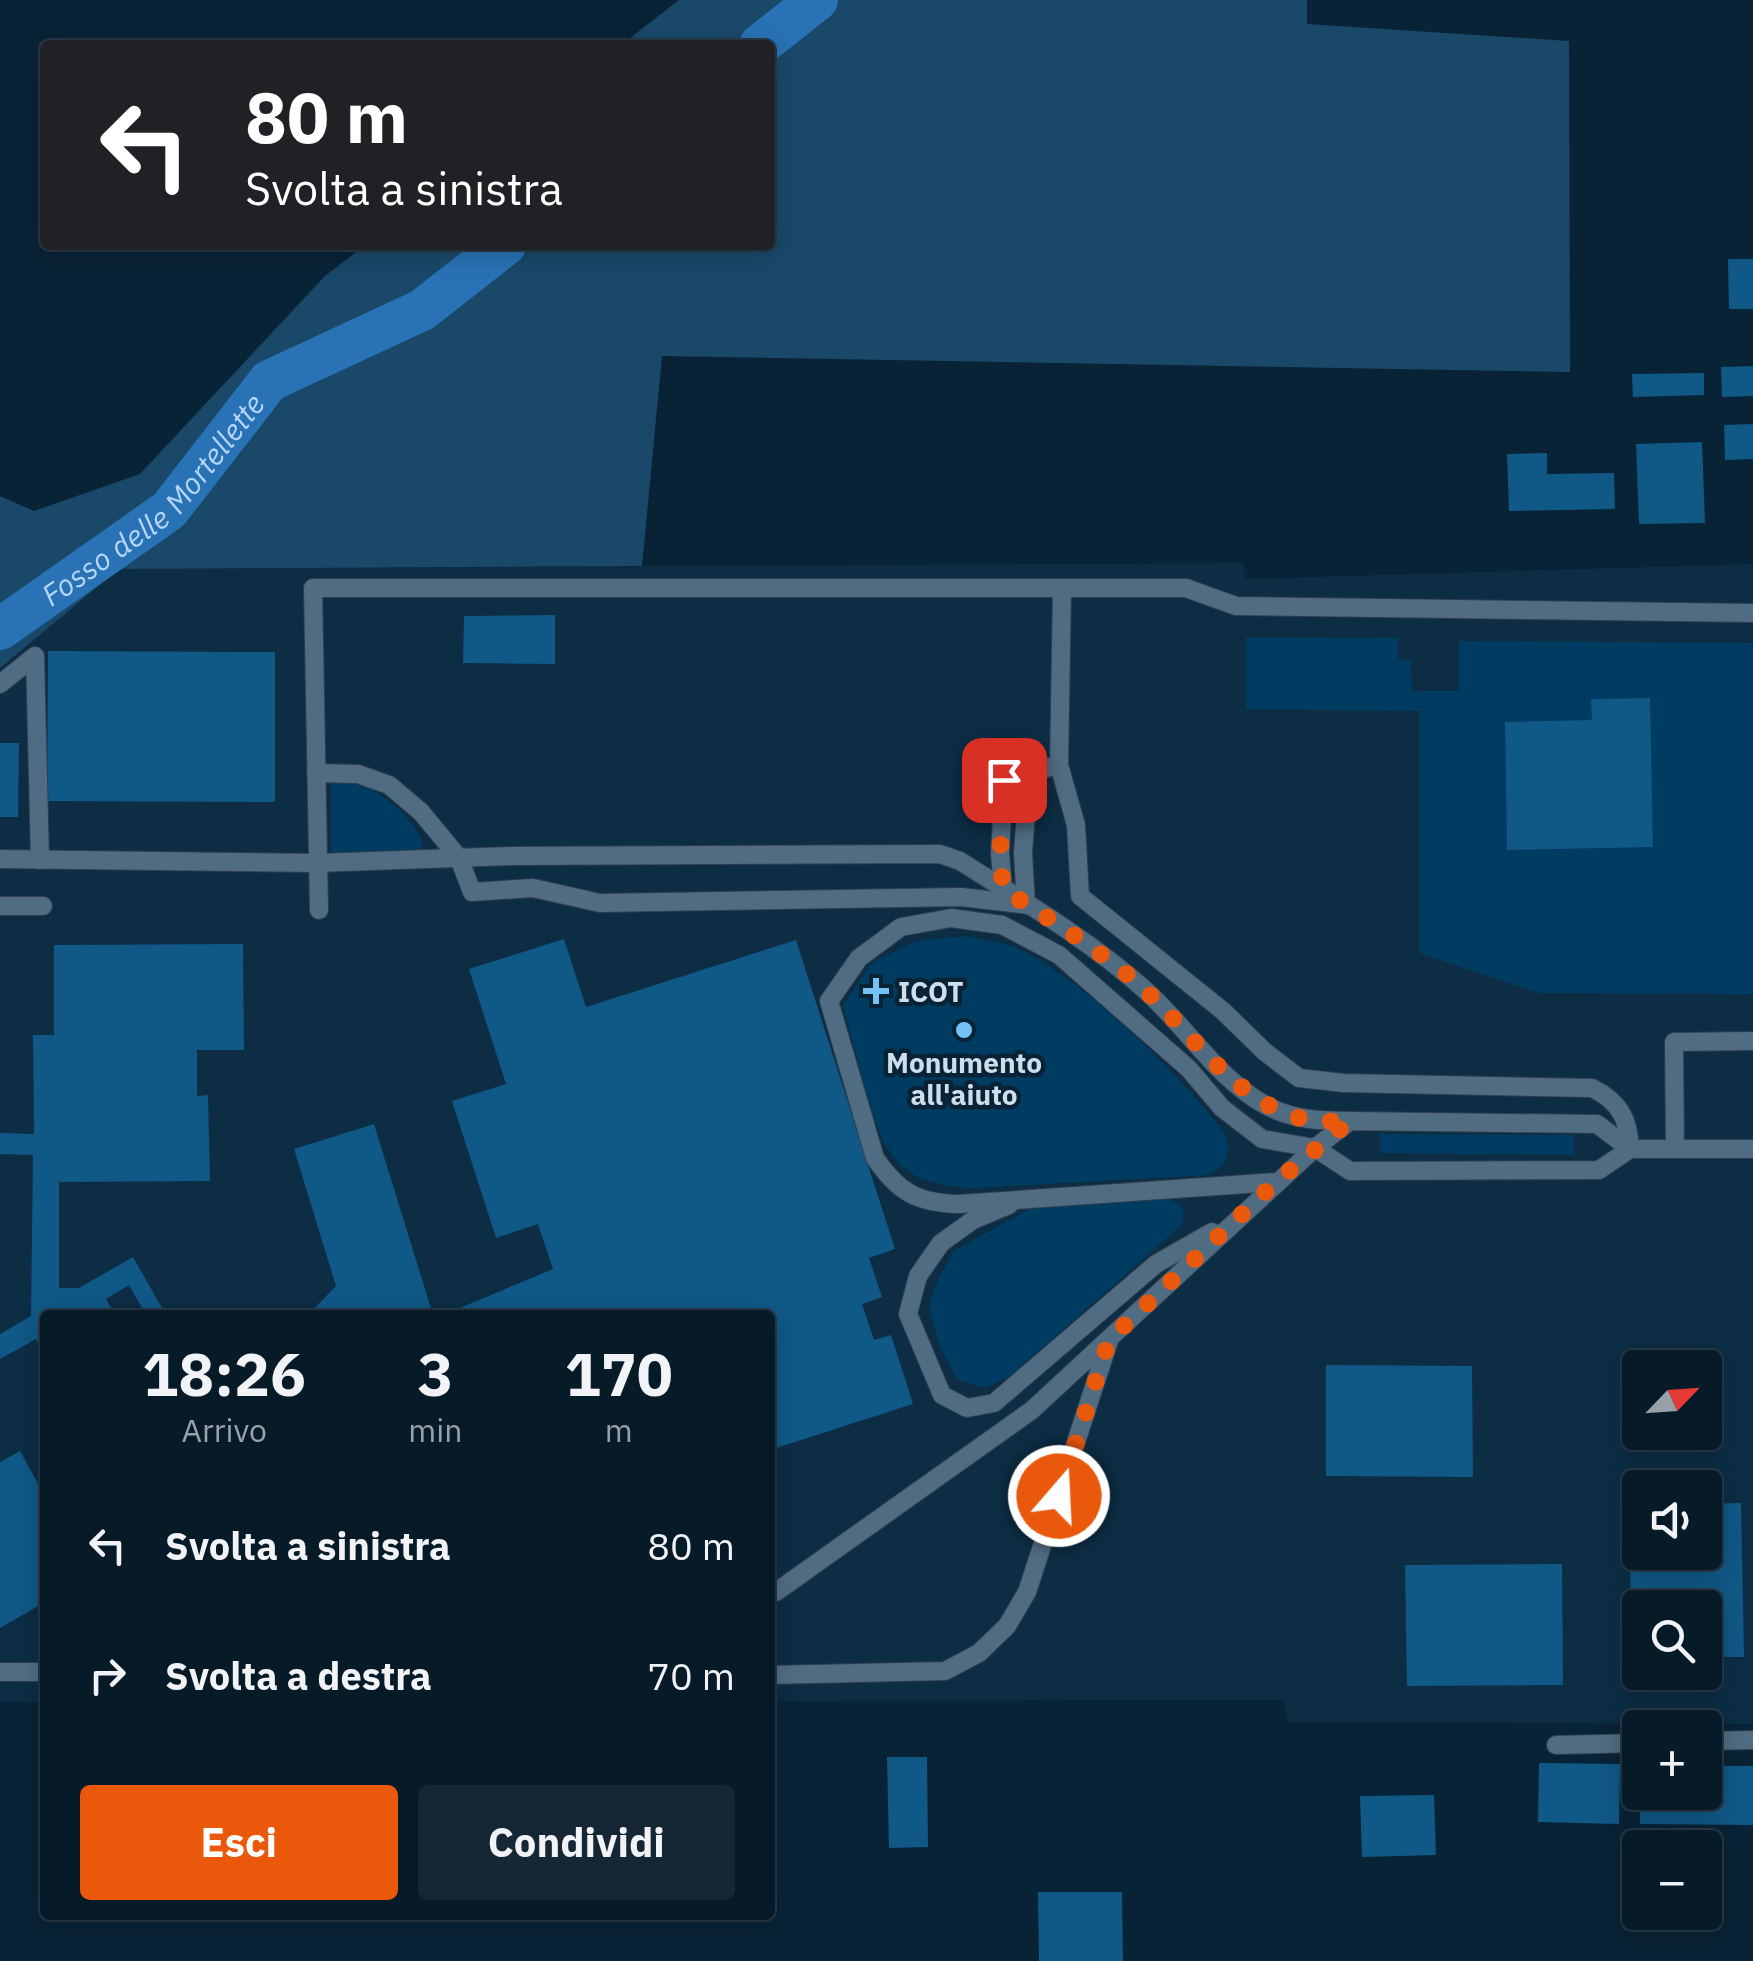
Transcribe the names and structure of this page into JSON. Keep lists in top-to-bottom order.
{
  "water": ["Fosso delle Mortellette"],
  "places": {
    "health": ["ICOT"],
    "other": ["Monumento all'aiuto"]
  },
  "north": "top right",
  "page": {
    "turn": ["80 m", "Svolta a sinistra"],
    "eta": [
      "18:26",
      "Arrivo",
      "3",
      "min",
      "170",
      "m"
    ],
    "map_buttons": ["+", "−"],
    "list": [
      {
        "name": "Svolta a sinistra",
        "value": "80 m"
      },
      {
        "name": "Svolta a destra",
        "value": "70 m"
      }
    ],
    "buttons": ["Esci", "Condividi"]
  }
}
